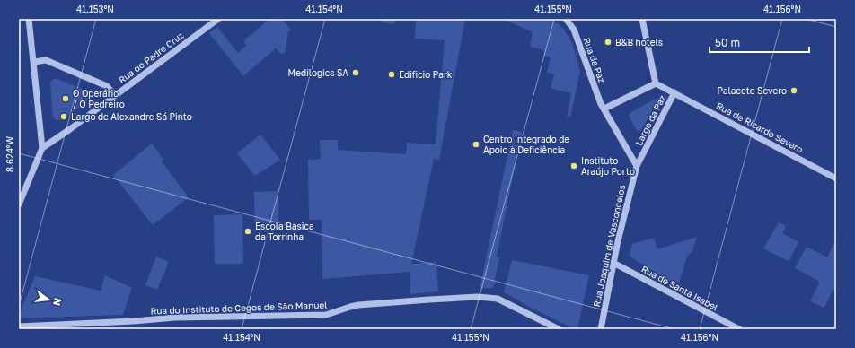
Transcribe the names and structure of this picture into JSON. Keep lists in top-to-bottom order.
{
  "streets": {
    "street": [
      "Rua do Padre Cruz",
      "Rua da Paz",
      "Largo da Paz",
      "Rua de Ricardo Severo",
      "Rua Joaquim de Vasconcelos",
      "Rua de Santa Isabel",
      "Rua do Instituto de Cegos de São Manuel"
    ]
  },
  "crossings": [
    ["Rua da Paz", "Largo da Paz"],
    ["Largo da Paz", "Rua de Ricardo Severo"],
    ["Largo da Paz", "Rua Joaquim de Vasconcelos"],
    ["Rua Joaquim de Vasconcelos", "Rua de Santa Isabel"]
  ],
  "places": [
    "B&B hotels",
    "Medilogics SA",
    "Edificio Park",
    "Palacete Severo",
    "O Operário / O Pedreiro",
    "Largo de Alexandre Sá Pinto",
    "Centro Integrado de Apoio à Deficiência",
    "Instituto Araújo Porto",
    "Escola Básica da Torrinha"
  ],
  "scale_bar": "50 m",
  "north": "right",
  "coordinates": [
    "41.153°N",
    "41.154°N",
    "41.155°N",
    "41.156°N",
    "8.624°W"
  ]
}
